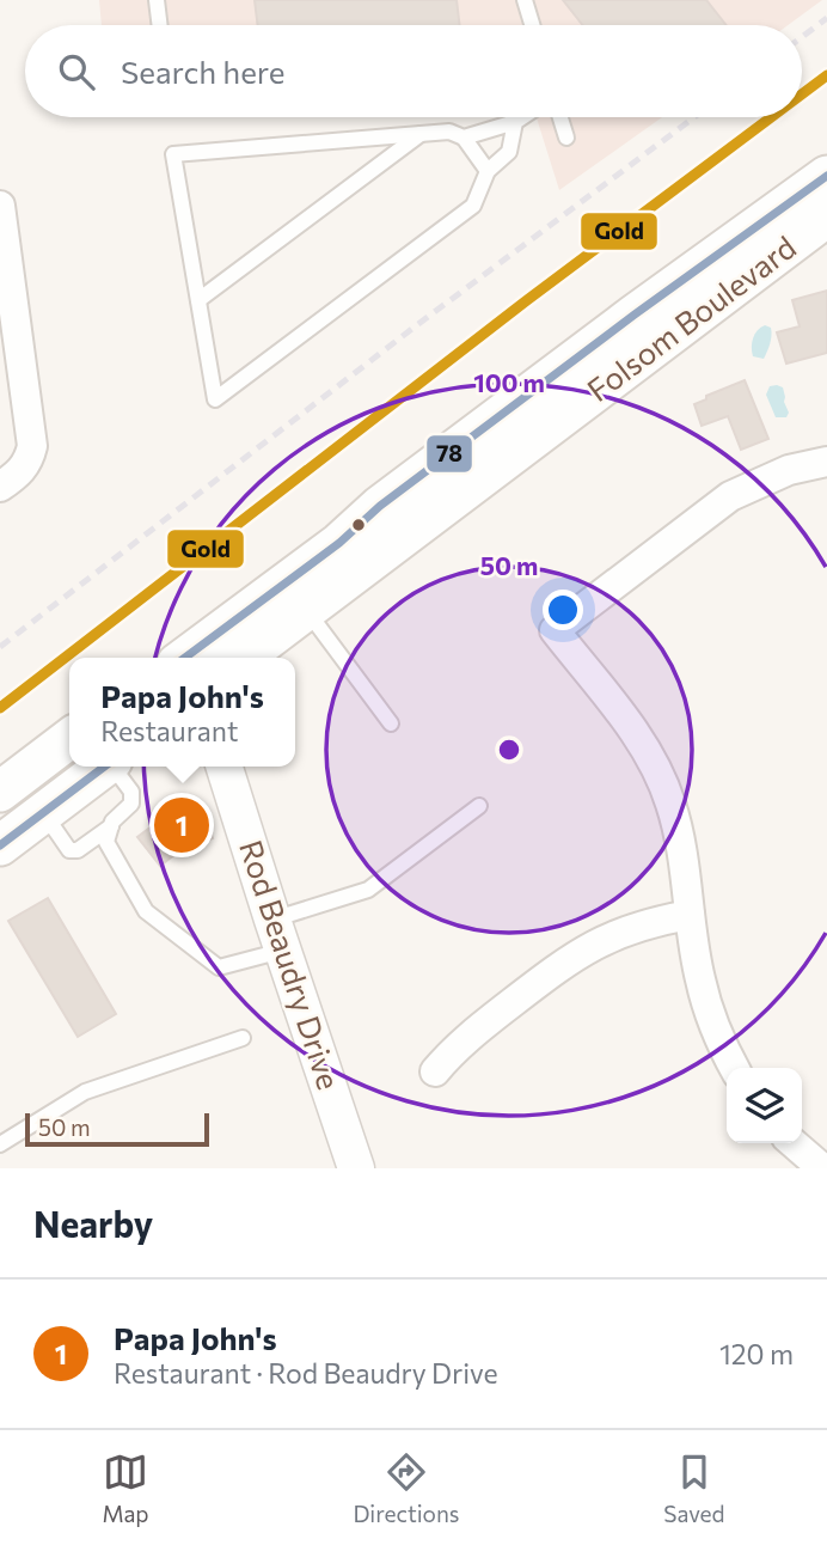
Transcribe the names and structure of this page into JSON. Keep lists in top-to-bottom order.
{
  "streets": {
    "main road": ["Folsom Boulevard"],
    "street": ["Rod Beaudry Drive"]
  },
  "lines": ["transit line Gold", "transit line 78"],
  "scale_bar": "50 m",
  "page": {
    "search": "Search here",
    "popup": ["Papa John's", "Restaurant"],
    "pins": "1",
    "scale": "50 m",
    "heading": "Nearby",
    "list": [
      {
        "mark": "1",
        "name": "Papa John's",
        "note": "Restaurant · Rod Beaudry Drive",
        "value": "120 m"
      }
    ],
    "nav": ["Map", "Directions", "Saved"]
  },
  "rings": ["100 m", "50 m"]
}
